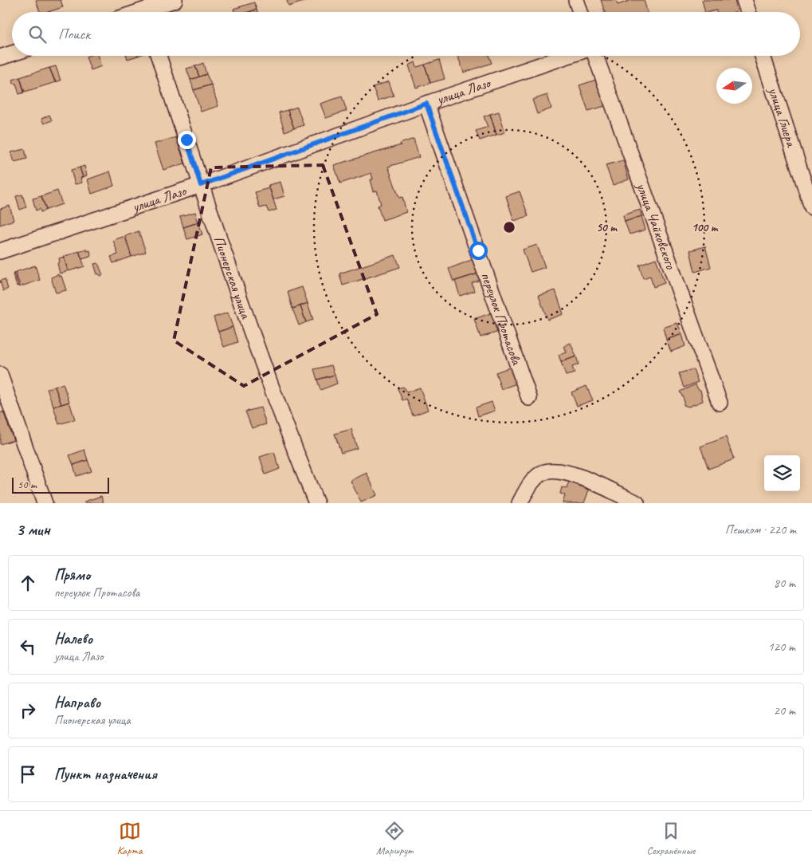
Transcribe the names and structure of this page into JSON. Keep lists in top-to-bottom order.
{
  "streets": {
    "street": [
      "улица Лазо",
      "улица Глиера",
      "улица Чайковского",
      "Пионерская улица",
      "переулок Протасова"
    ]
  },
  "crossings": [
    ["улица Лазо", "Пионерская улица"],
    ["улица Лазо", "переулок Протасова"]
  ],
  "scale_bar": "50 m",
  "north": "left",
  "page": {
    "search": "Поиск",
    "scale": "50 m",
    "heading": ["3 мин", "Пешком · 220 m"],
    "list": [
      ["Прямо", "переулок Протасова", "80 m"],
      ["Налево", "улица Лазо", "120 m"],
      ["Направо", "Пионерская улица", "20 m"],
      "Пункт назначения"
    ],
    "nav": ["Карта", "Маршрут", "Сохранённые"]
  },
  "rings": ["50 m", "100 m"]
}
